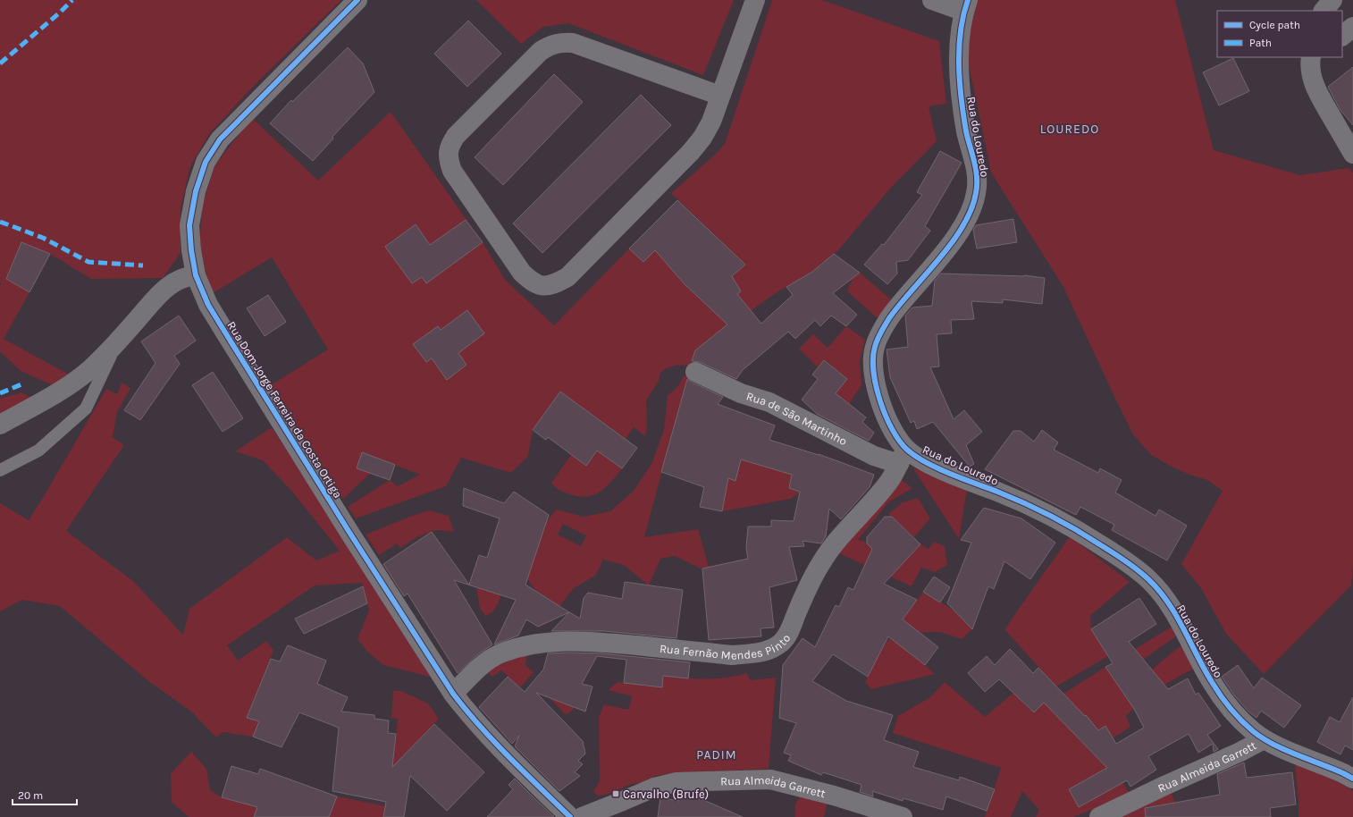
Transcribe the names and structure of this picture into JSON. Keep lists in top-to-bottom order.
{
  "streets": {
    "street": [
      "Rua do Louredo",
      "Rua Dom Jorge Ferreira da Costa Ortiga",
      "Rua de São Martinho",
      "Rua Fernão Mendes Pinto",
      "Rua Almeida Garrett"
    ]
  },
  "crossings": [
    ["Rua do Louredo", "Rua de São Martinho"],
    ["Rua do Louredo", "Rua Fernão Mendes Pinto"],
    ["Rua do Louredo", "Rua Almeida Garrett"],
    ["Rua Dom Jorge Ferreira da Costa Ortiga", "Rua Fernão Mendes Pinto"],
    ["Rua de São Martinho", "Rua Fernão Mendes Pinto"]
  ],
  "districts": ["LOUREDO", "PADIM"],
  "places": {
    "transit": ["Carvalho (Brufe)"]
  },
  "legend": ["Cycle path", "Path"],
  "scale_bar": "20 m"
}
